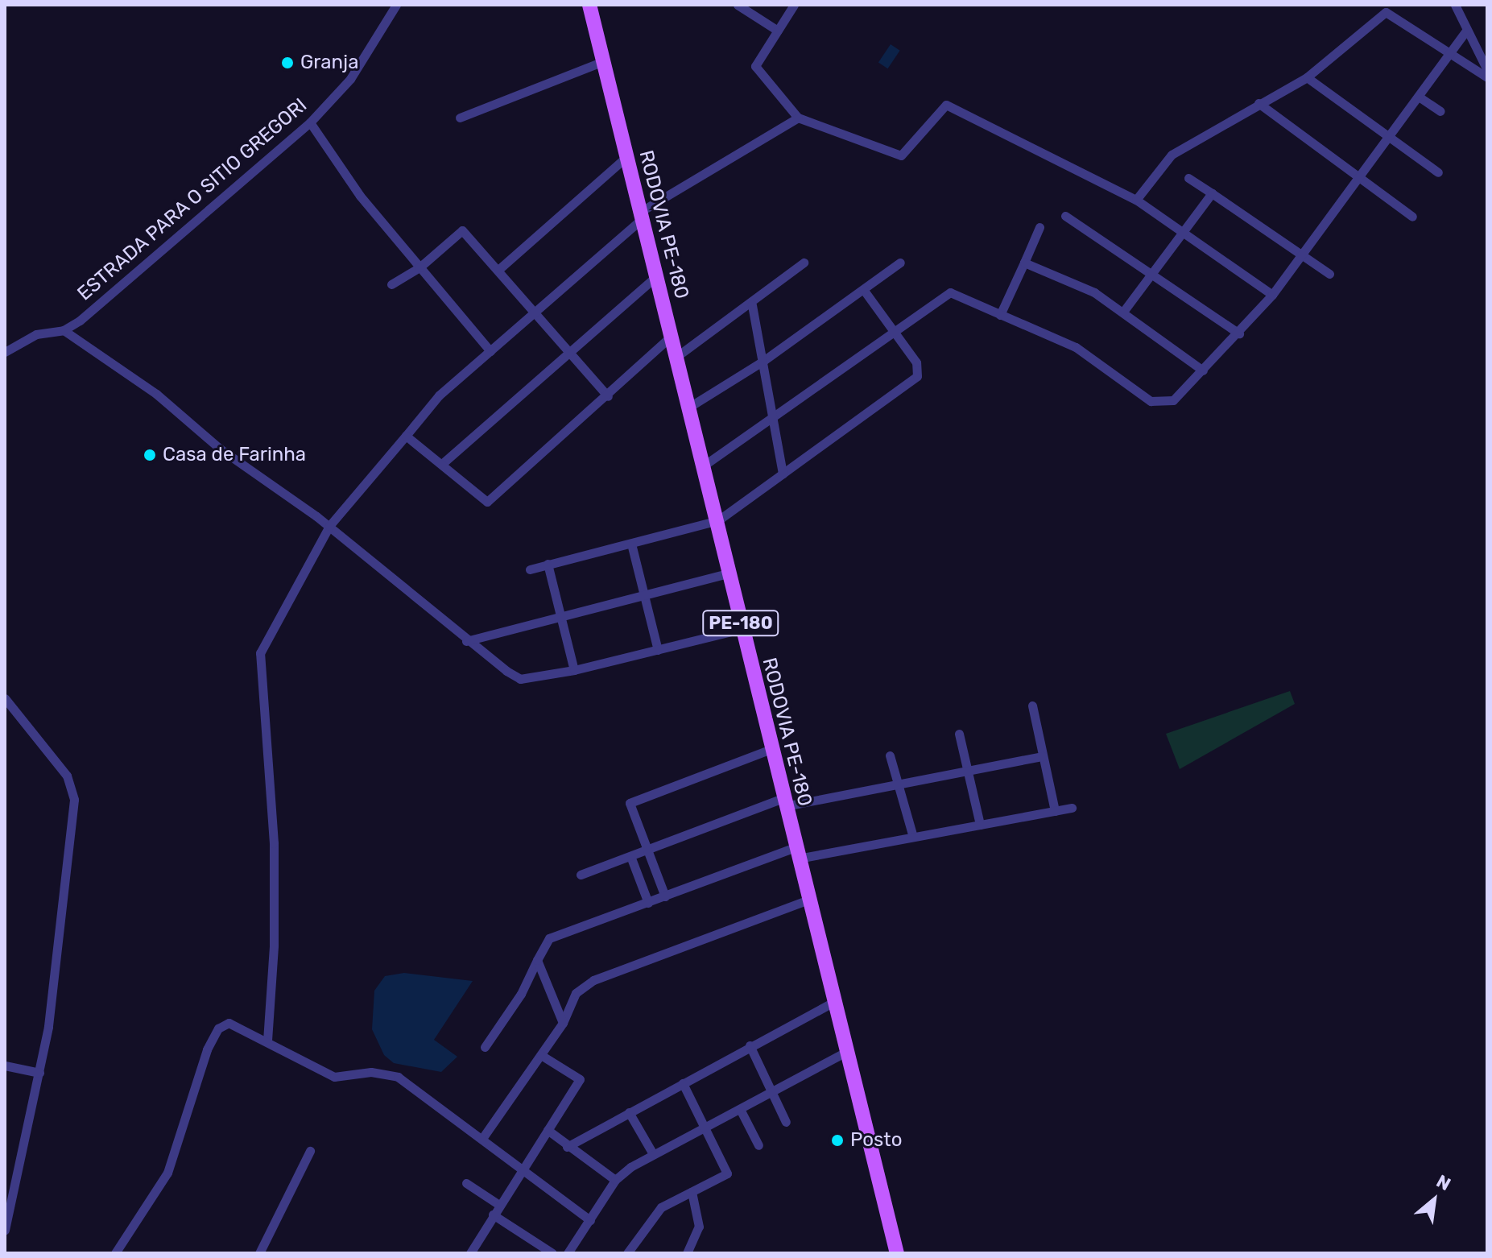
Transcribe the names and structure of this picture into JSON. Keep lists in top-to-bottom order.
{
  "streets": {
    "main road": ["RODOVIA PE-180", "PE-180"],
    "street": ["ESTRADA PARA O SITIO GREGORI"]
  },
  "places": ["Granja", "Casa de Farinha", "Posto"],
  "north": "top right"
}
